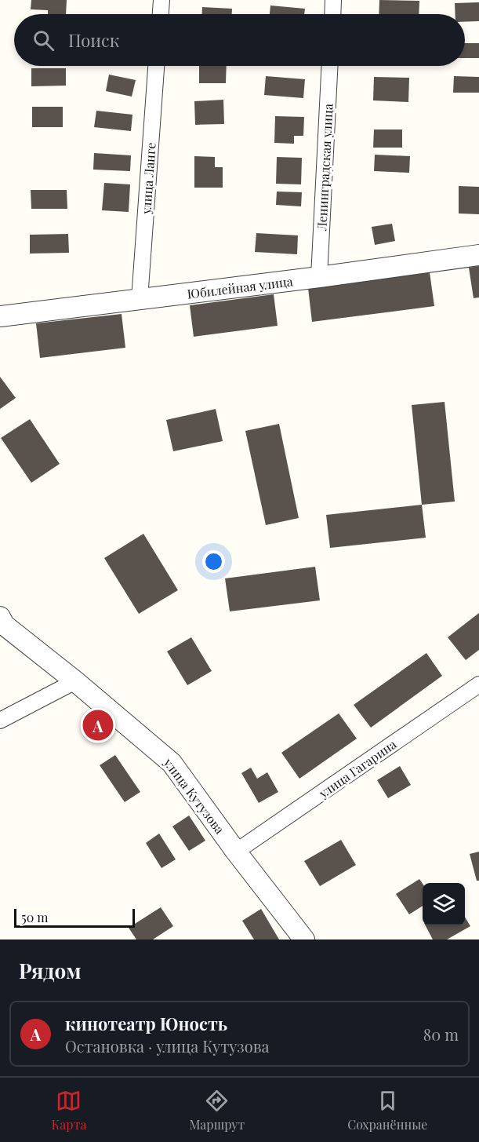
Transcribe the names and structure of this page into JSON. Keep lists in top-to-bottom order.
{
  "streets": {
    "street": [
      "Ленинградская улица",
      "улица Ланге",
      "Юбилейная улица",
      "улица Гагарина",
      "улица Кутузова"
    ]
  },
  "crossings": [
    ["Ленинградская улица", "Юбилейная улица"],
    ["улица Ланге", "Юбилейная улица"],
    ["улица Гагарина", "улица Кутузова"]
  ],
  "scale_bar": "50 m",
  "page": {
    "search": "Поиск",
    "pins": "A",
    "scale": "50 m",
    "heading": "Рядом",
    "list": [
      {
        "mark": "A",
        "name": "кинотеатр Юность",
        "note": "Остановка · улица Кутузова",
        "value": "80 m"
      }
    ],
    "nav": ["Карта", "Маршрут", "Сохранённые"]
  }
}
